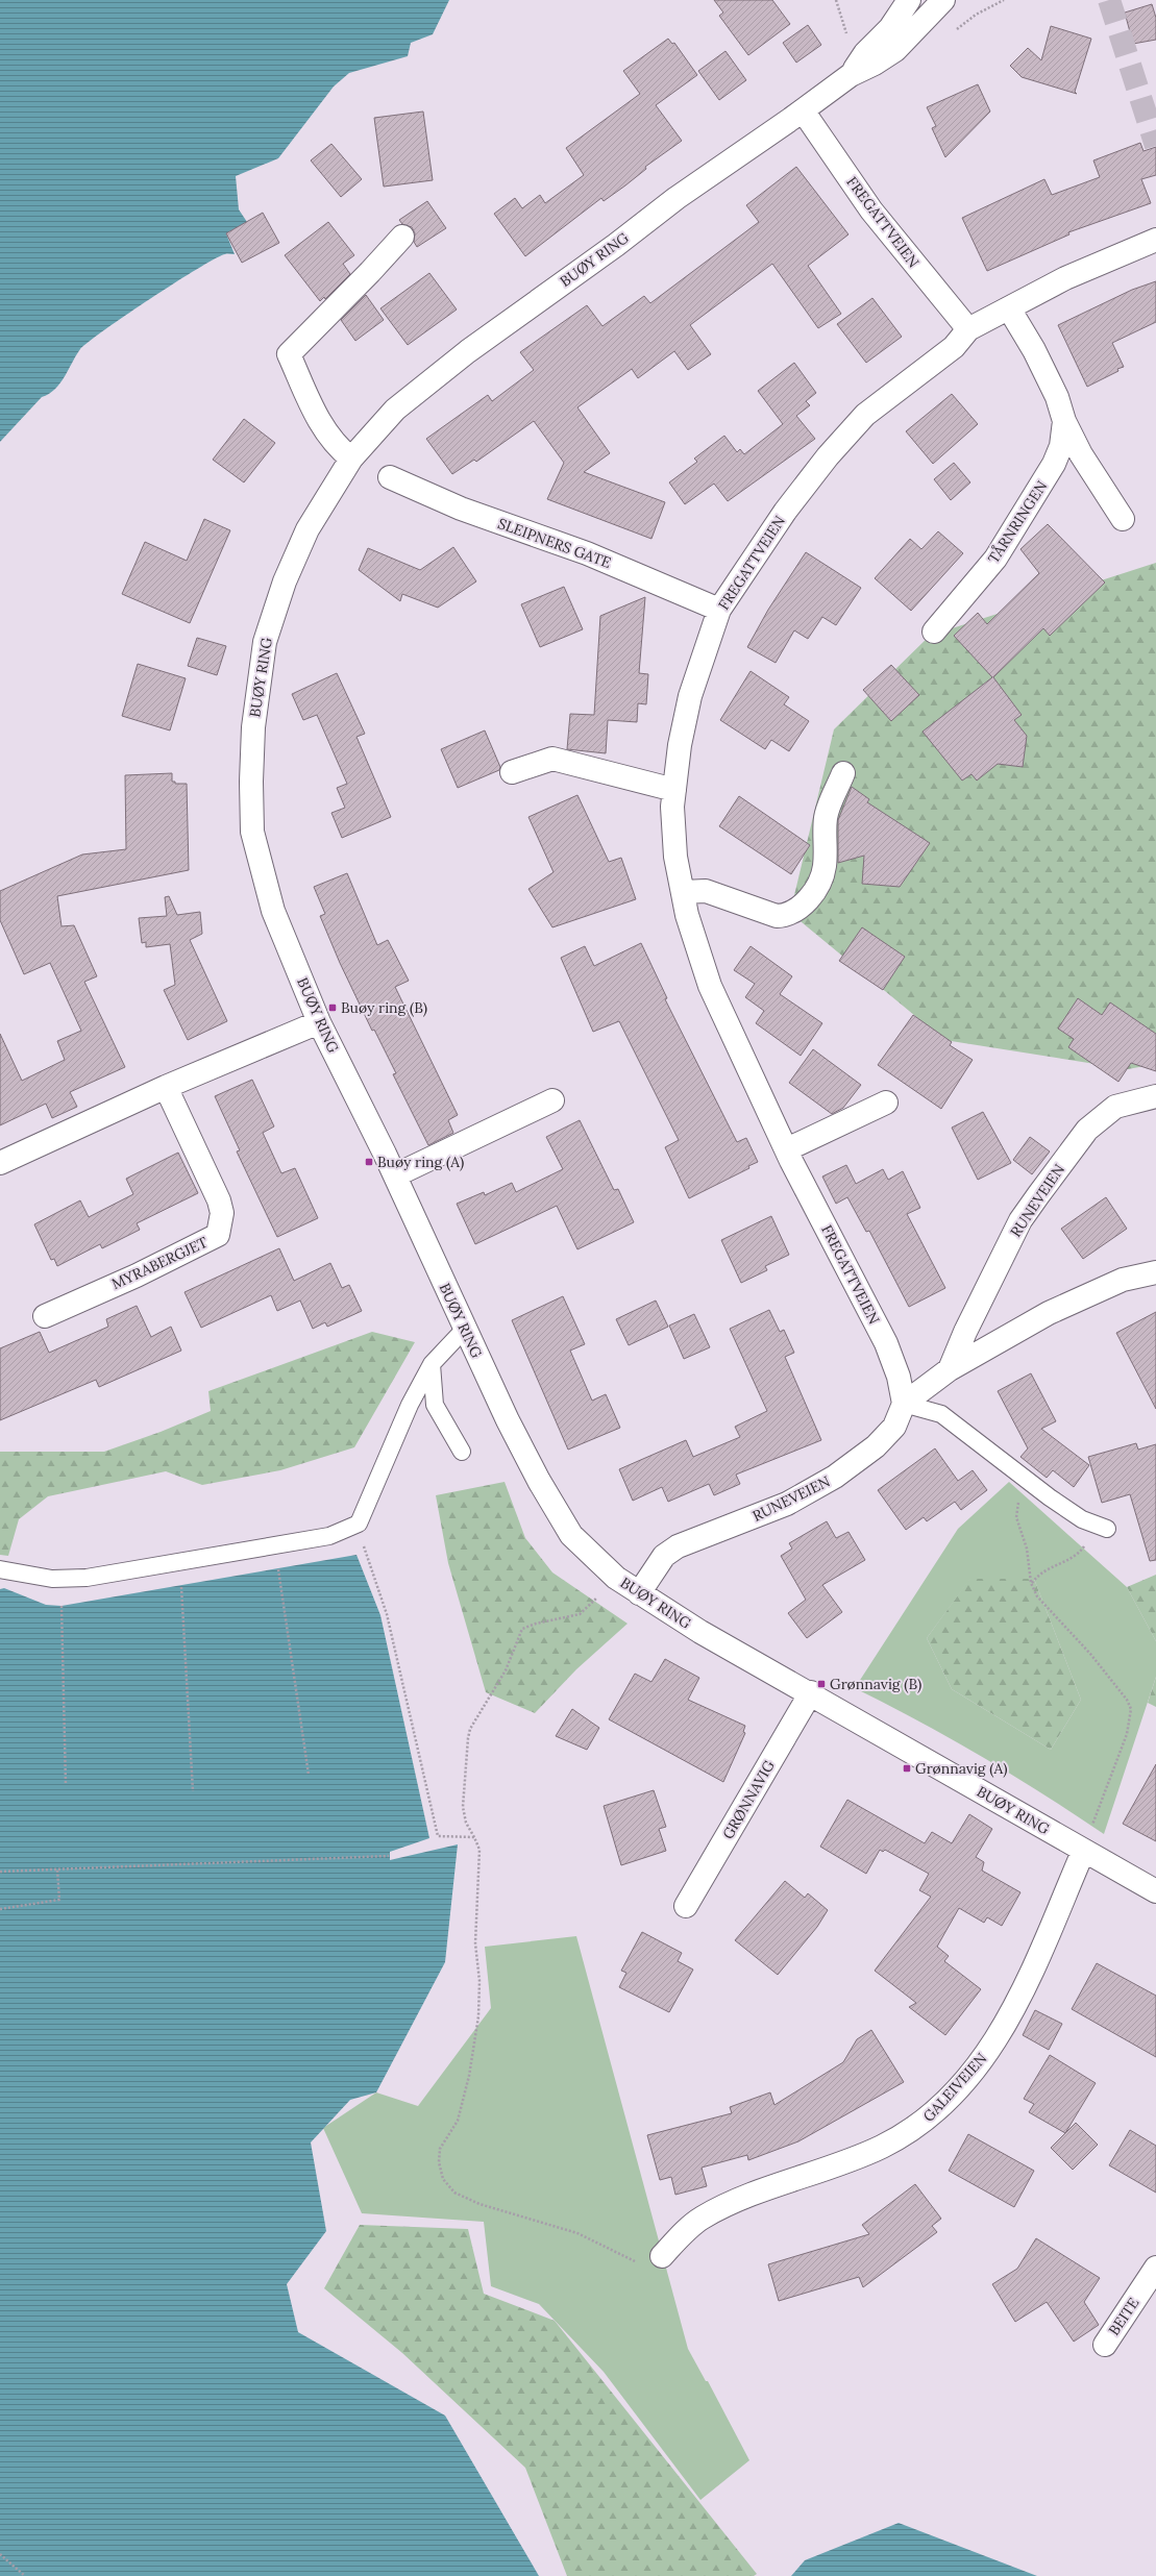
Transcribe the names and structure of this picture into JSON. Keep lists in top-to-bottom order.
{
  "streets": {
    "street": [
      "FREGATTVEIEN",
      "BUØY RING",
      "TÅRNRINGEN",
      "SLEIPNERS GATE",
      "RUNEVEIEN",
      "MYRABERGJET",
      "GRØNNAVIG",
      "GALEIVEIEN",
      "BEITE"
    ]
  },
  "crossings": [
    ["FREGATTVEIEN", "BUØY RING"],
    ["FREGATTVEIEN", "TÅRNRINGEN"],
    ["FREGATTVEIEN", "SLEIPNERS GATE"],
    ["FREGATTVEIEN", "RUNEVEIEN"],
    ["BUØY RING", "RUNEVEIEN"],
    ["BUØY RING", "GRØNNAVIG"],
    ["BUØY RING", "GALEIVEIEN"]
  ],
  "places": {
    "transit": [
      "Buøy ring (B)",
      "Buøy ring (A)",
      "Grønnavig (B)",
      "Grønnavig (A)"
    ]
  }
}
